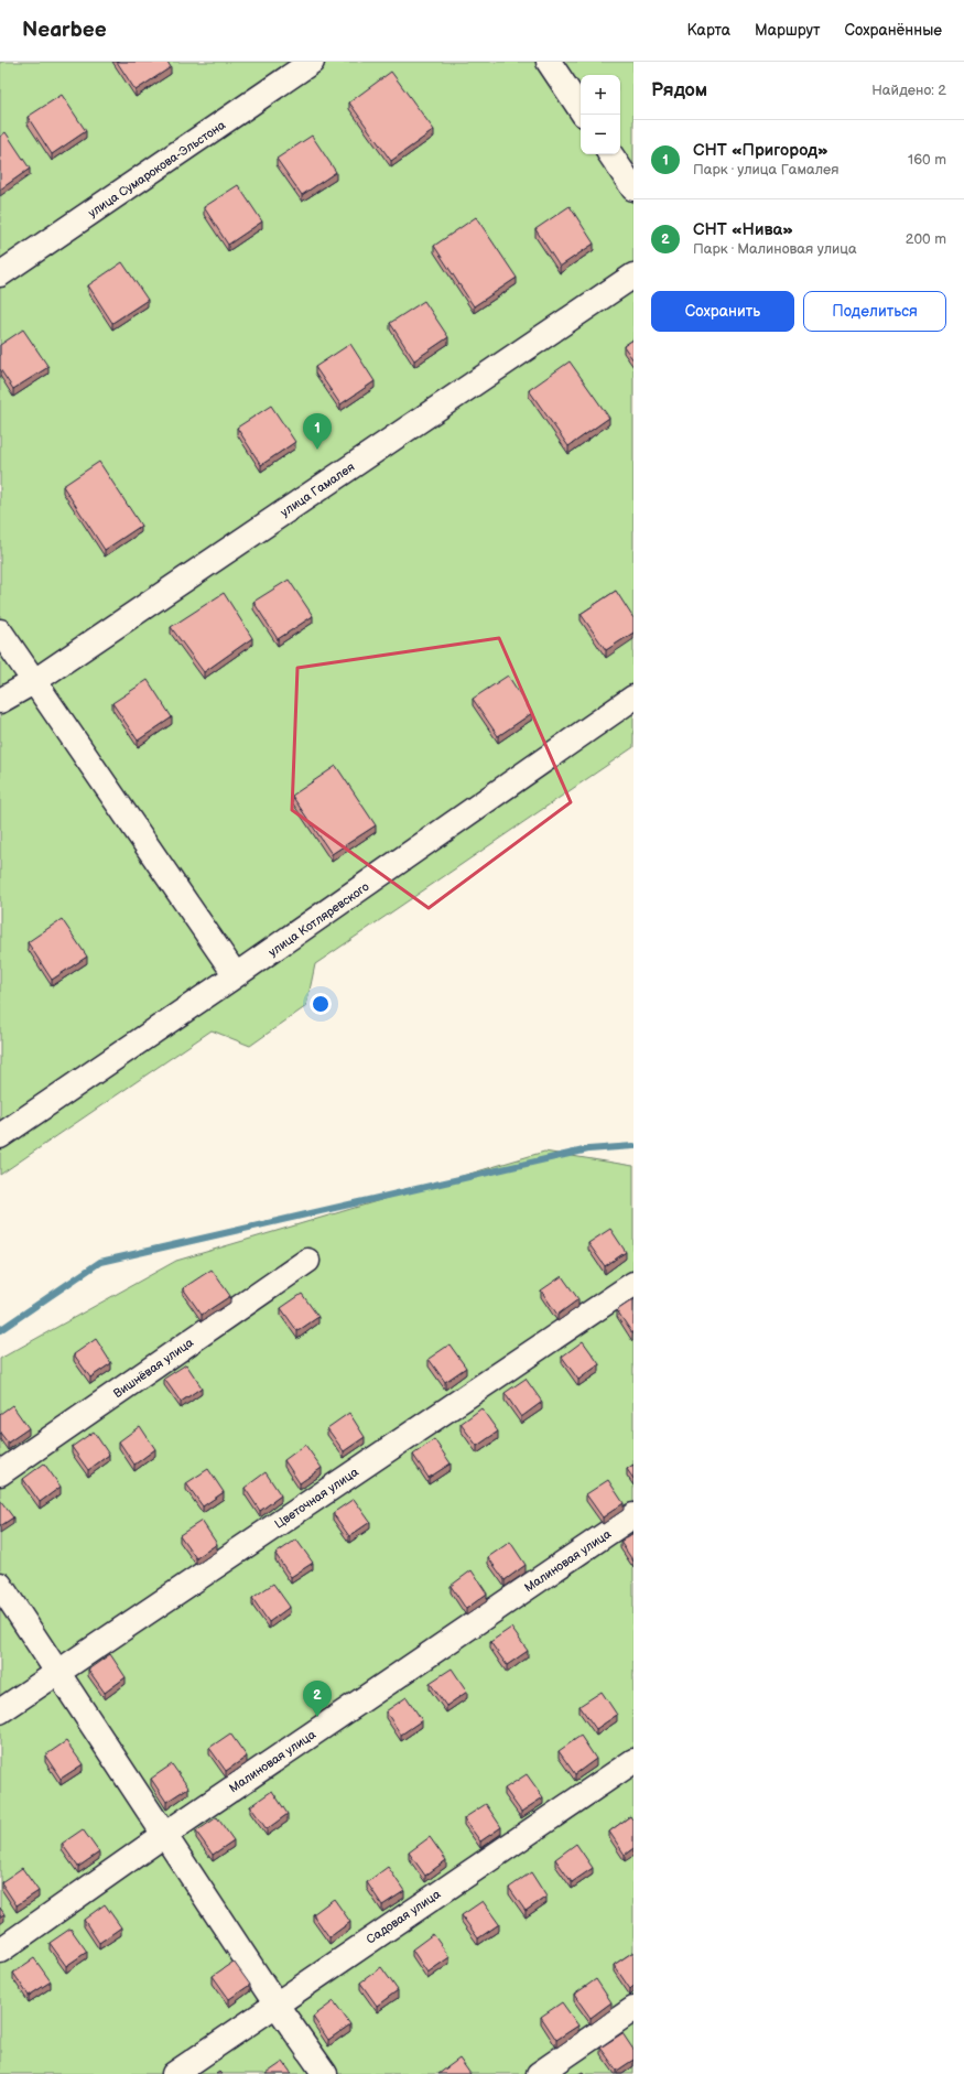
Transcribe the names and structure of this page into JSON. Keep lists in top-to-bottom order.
{
  "streets": {
    "street": [
      "улица Сумарокова-Эльстона",
      "улица Гамалея",
      "улица Котляревского",
      "Вишнёвая улица",
      "Цветочная улица",
      "Малиновая улица",
      "Садовая улица"
    ]
  },
  "page": {
    "header": "Nearbee",
    "nav": ["Карта", "Маршрут", "Сохранённые"],
    "heading": ["Рядом", "Найдено: 2"],
    "map_buttons": ["+", "−"],
    "list": [
      {
        "mark": "1",
        "name": "СНТ «Пригород»",
        "note": "Парк · улица Гамалея",
        "value": "160 m"
      },
      {
        "mark": "2",
        "name": "СНТ «Нива»",
        "note": "Парк · Малиновая улица",
        "value": "200 m"
      }
    ],
    "buttons": ["Сохранить", "Поделиться"],
    "pins": ["1", "2"]
  }
}
